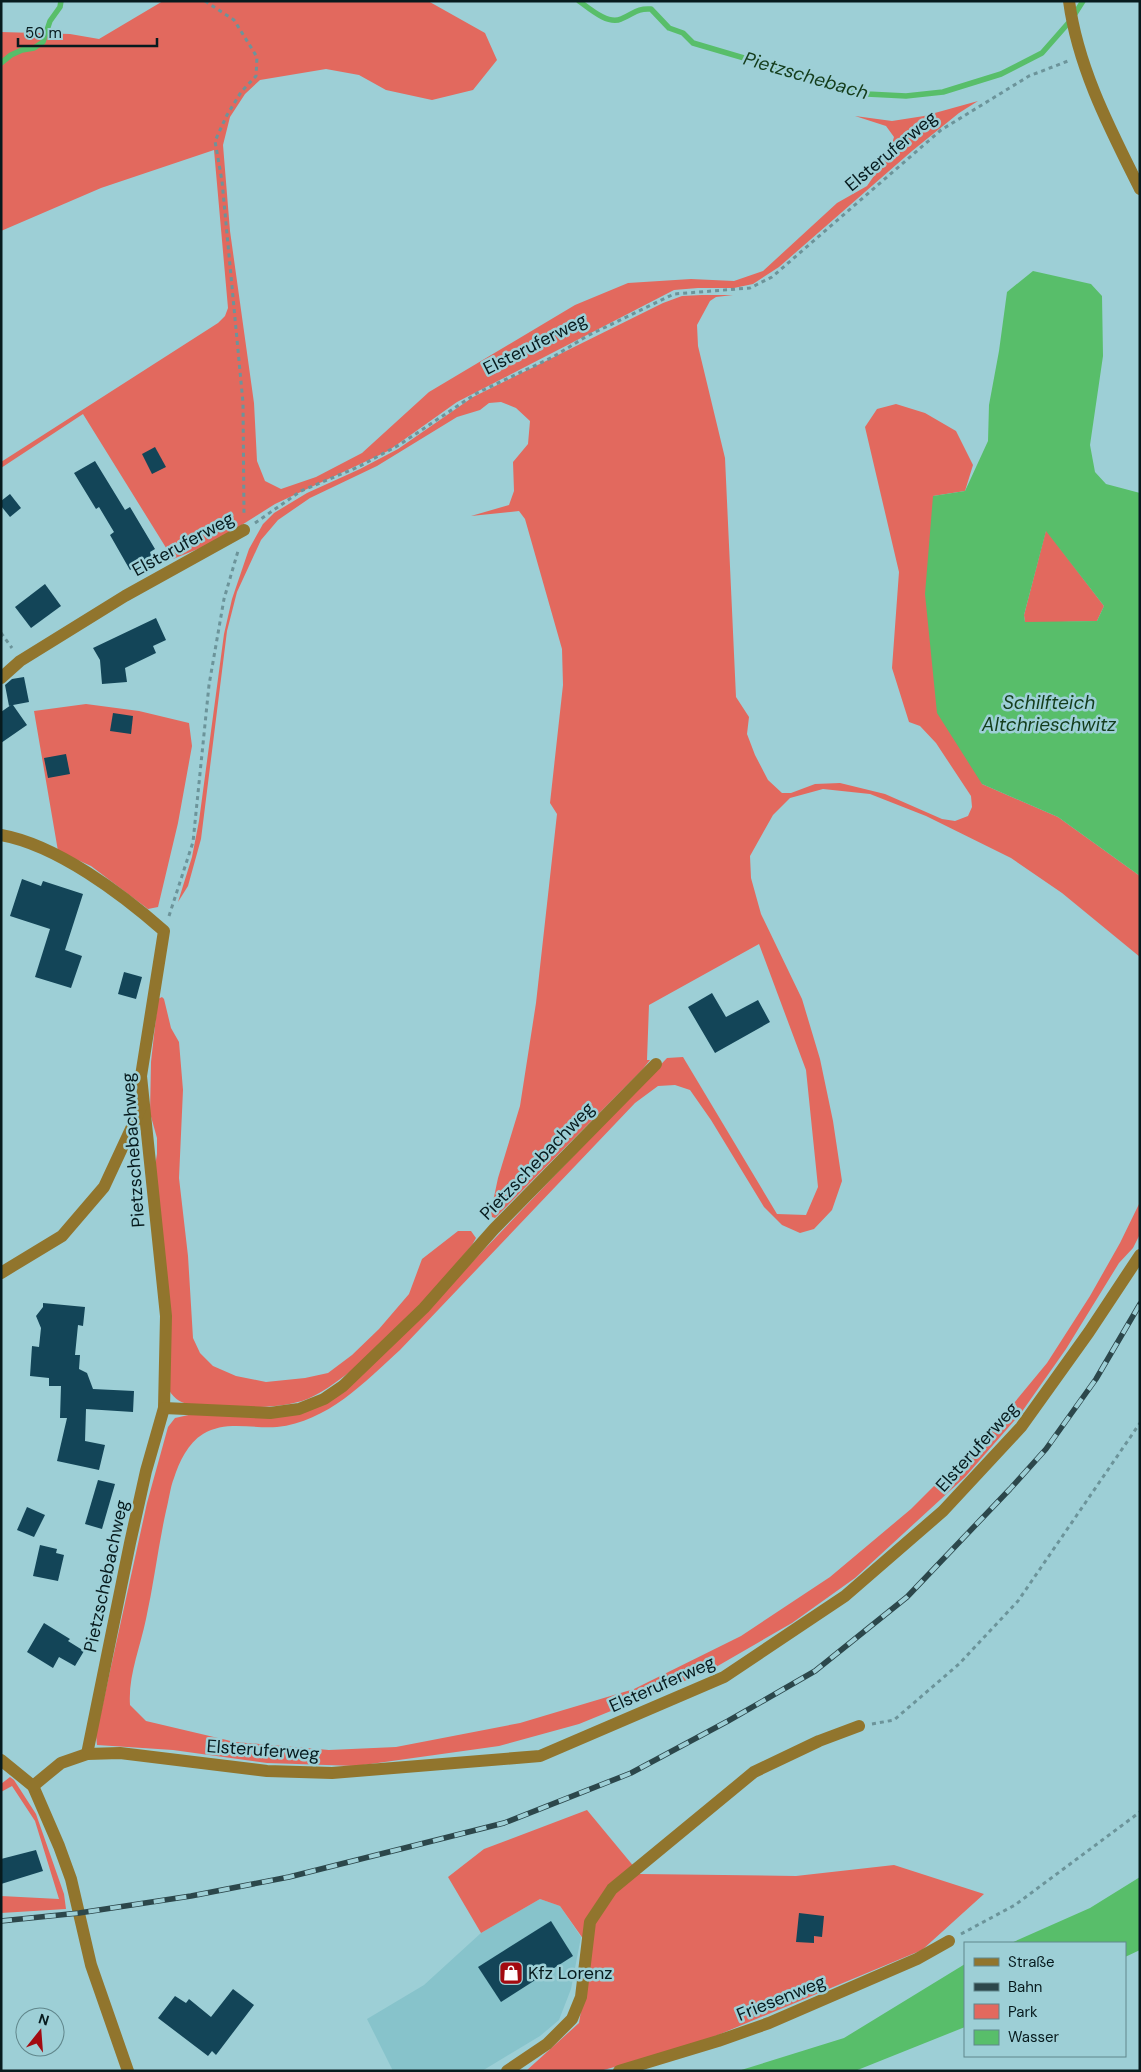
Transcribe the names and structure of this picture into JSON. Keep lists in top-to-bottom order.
{
  "streets": {
    "street": ["Elsteruferweg", "Pietzschebachweg", "Friesenweg"]
  },
  "crossings": [
    ["Elsteruferweg", "Pietzschebachweg"]
  ],
  "water": ["Pietzschebach", "Schilfteich Altchrieschwitz"],
  "places": {
    "shop": ["Kfz Lorenz"]
  },
  "legend": [
    "Straße",
    "Bahn",
    "Park",
    "Wasser"
  ],
  "scale_bar": "50 m",
  "north": "top"
}
